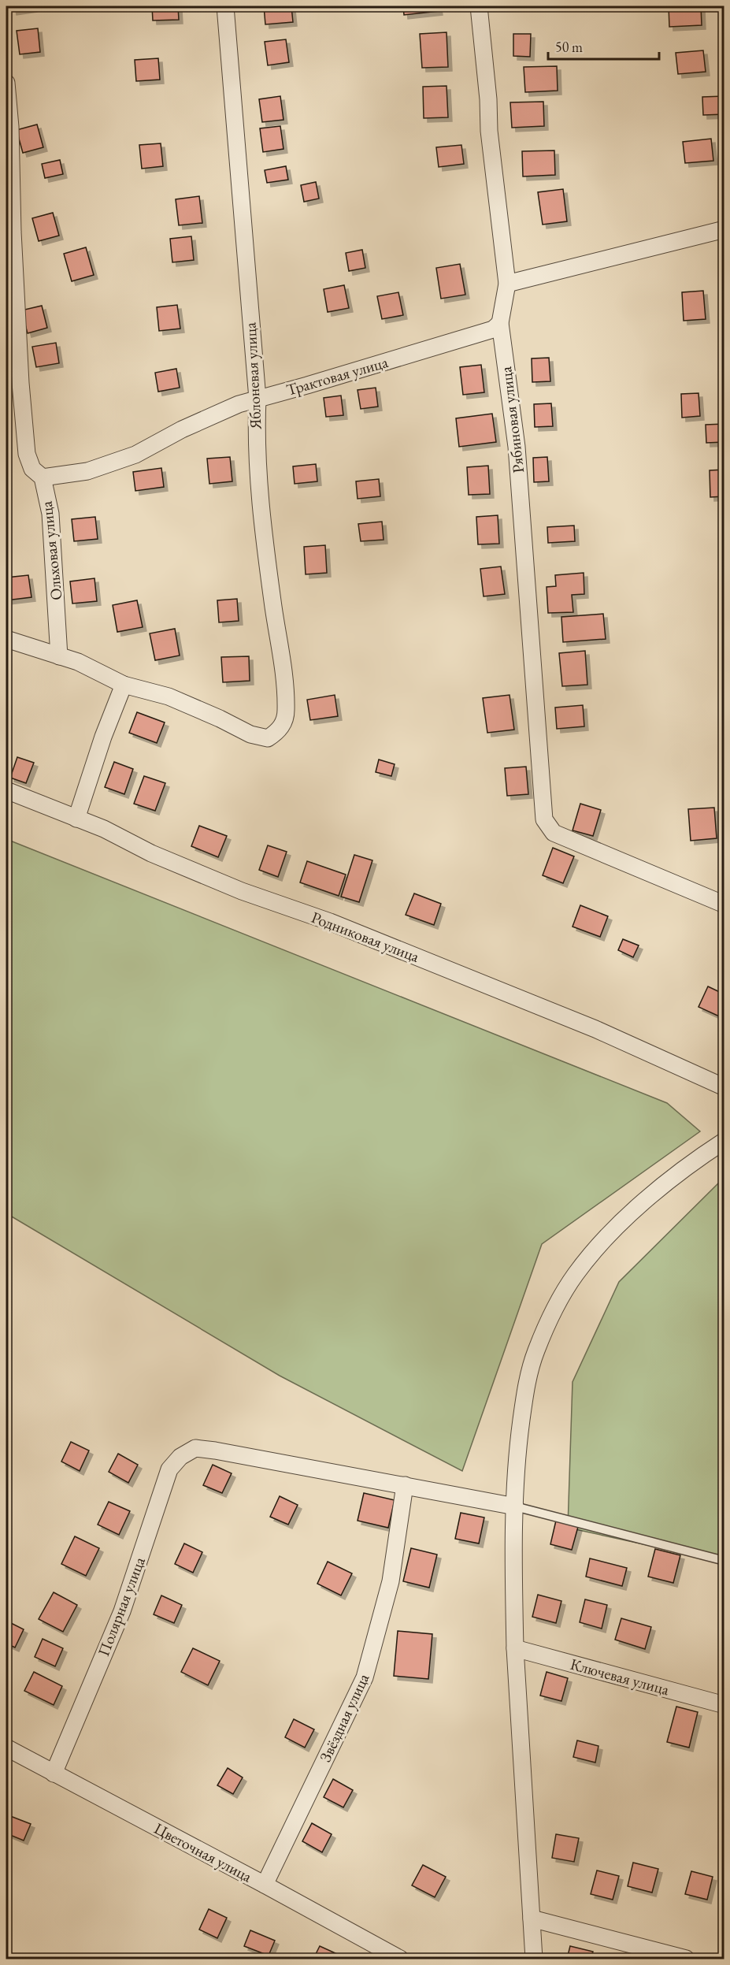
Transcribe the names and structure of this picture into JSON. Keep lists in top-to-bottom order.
{
  "streets": {
    "street": [
      "Яблоневая улица",
      "Трактовая улица",
      "Рябиновая улица",
      "Ольховая улица",
      "Родниковая улица",
      "Полярная улица",
      "Ключевая улица",
      "Звёздная улица",
      "Цветочная улица"
    ]
  },
  "crossings": [
    ["Яблоневая улица", "Трактовая улица"],
    ["Трактовая улица", "Рябиновая улица"],
    ["Трактовая улица", "Ольховая улица"],
    ["Полярная улица", "Звёздная улица"],
    ["Полярная улица", "Цветочная улица"],
    ["Звёздная улица", "Цветочная улица"]
  ],
  "scale_bar": "50 m"
}
